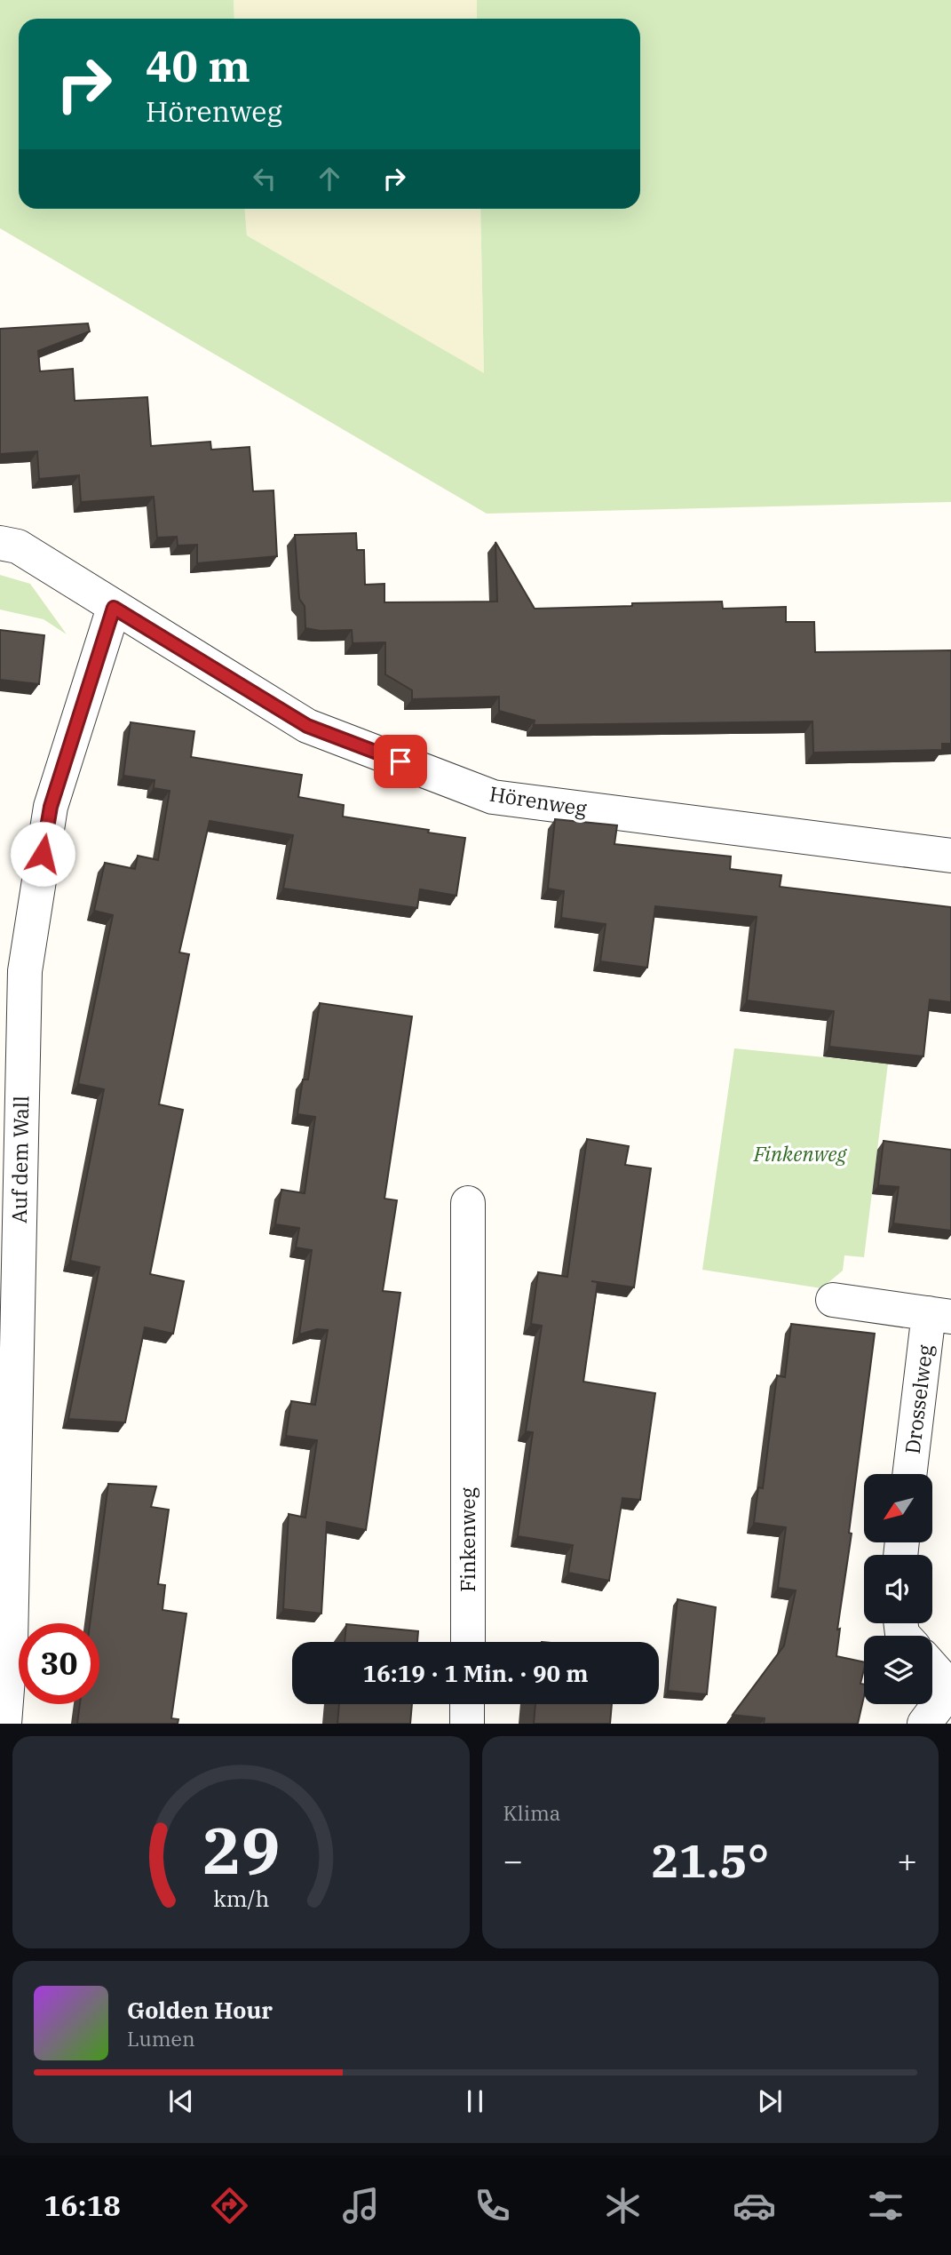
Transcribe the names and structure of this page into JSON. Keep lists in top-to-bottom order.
{
  "streets": {
    "street": [
      "Hörenweg",
      "Auf dem Wall",
      "Drosselweg",
      "Finkenweg"
    ]
  },
  "crossings": [
    ["Hörenweg", "Auf dem Wall"]
  ],
  "parks": ["Finkenweg"],
  "north": "bottom left",
  "page": {
    "turn": ["40 m", "Hörenweg"],
    "limit": "30",
    "trip": "16:19 · 1 Min. · 90 m",
    "tile": "Klima",
    "heat": ["−", "21.5°", "+"],
    "song": ["Golden Hour", "Lumen"],
    "tabs": "16:18",
    "gauge": ["29", "km/h"]
  }
}
